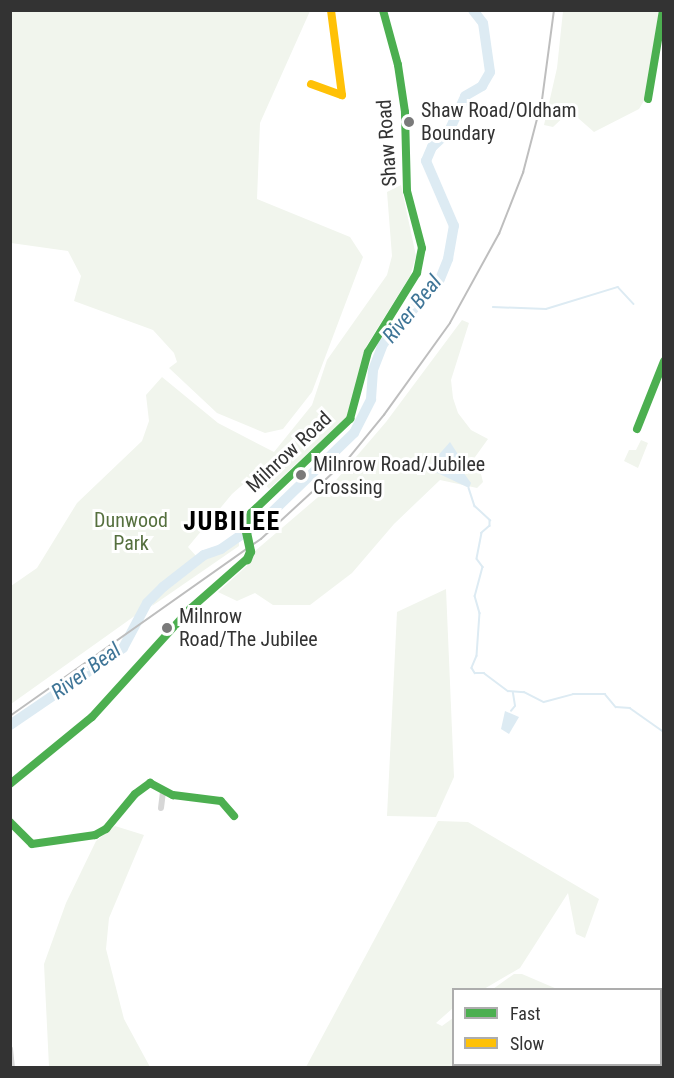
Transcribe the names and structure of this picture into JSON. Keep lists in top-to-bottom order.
{
  "streets": {
    "main road": ["Shaw Road", "Milnrow Road"]
  },
  "crossings": [
    ["Shaw Road", "Milnrow Road"]
  ],
  "districts": ["JUBILEE"],
  "water": ["River Beal"],
  "parks": ["Dunwood Park"],
  "places": ["Shaw Road/Oldham Boundary", "Milnrow Road/Jubilee Crossing", "Milnrow Road/The Jubilee"],
  "legend": ["Fast", "Slow"]
}
